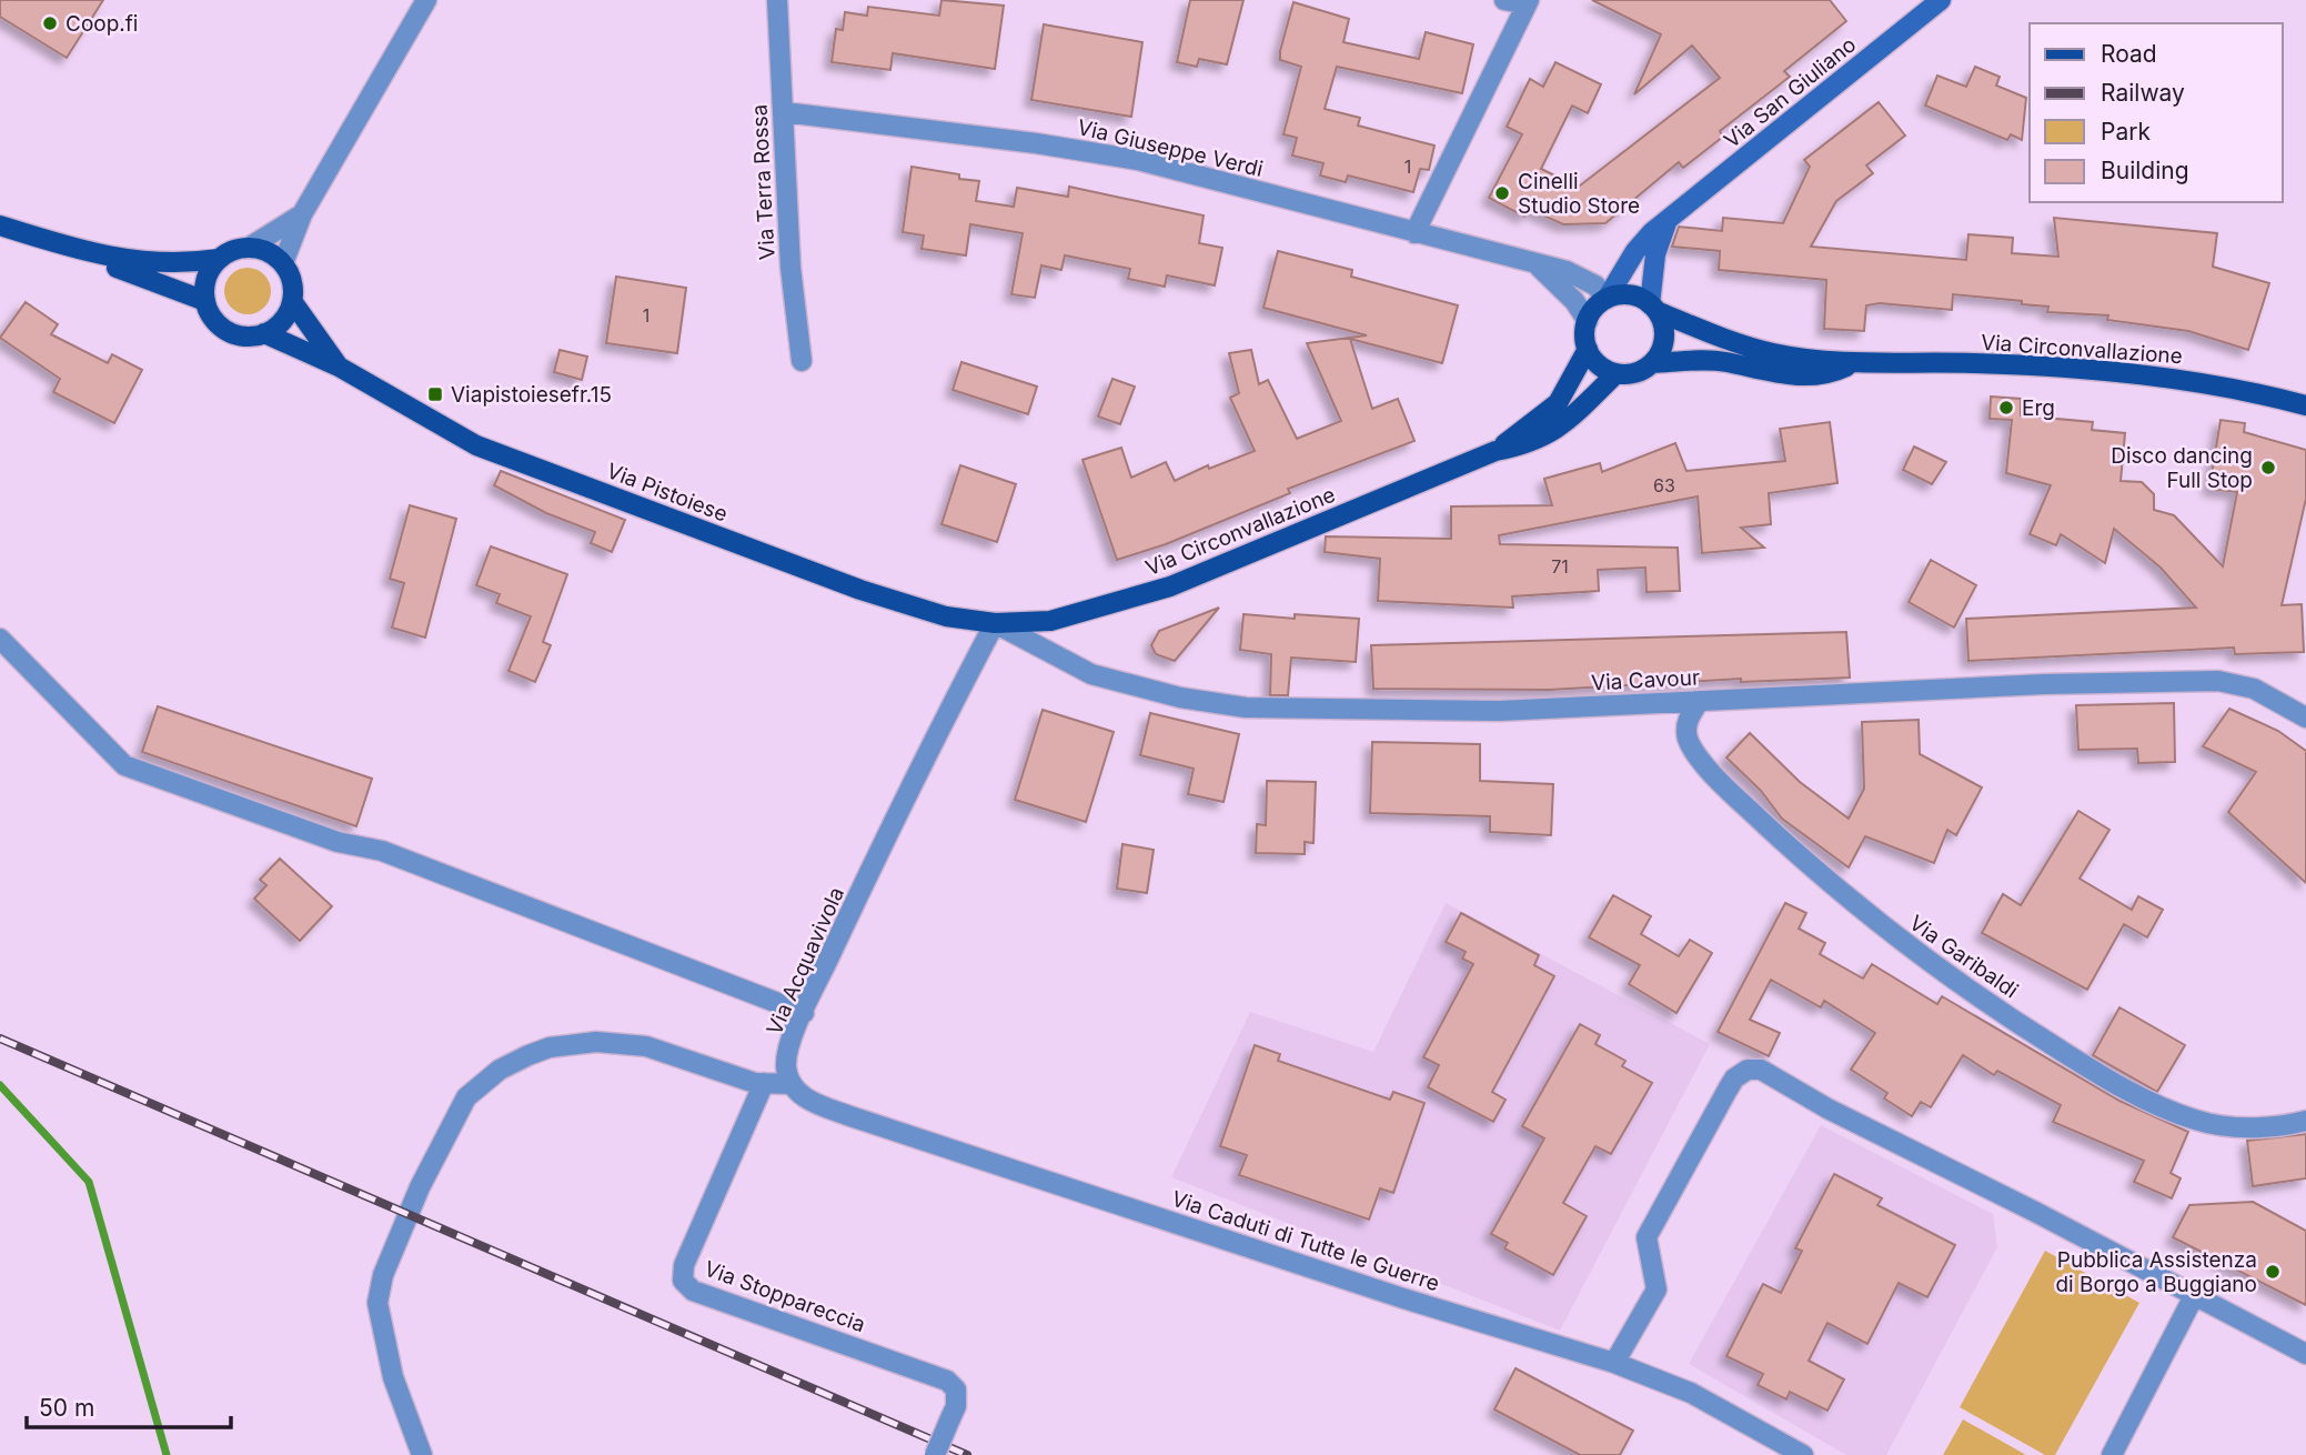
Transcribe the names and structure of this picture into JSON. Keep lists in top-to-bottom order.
{
  "streets": {
    "main road": ["Via San Giuliano", "Via Circonvallazione", "Via Pistoiese"],
    "street": [
      "Via Giuseppe Verdi",
      "Via Terra Rossa",
      "Via Cavour",
      "Via Garibaldi",
      "Via Acquavivola",
      "Via Caduti di Tutte le Guerre",
      "Via Stoppareccia"
    ]
  },
  "crossings": [
    ["Via San Giuliano", "Via Giuseppe Verdi"],
    ["Via San Giuliano", "Via Circonvallazione"],
    ["Via Giuseppe Verdi", "Via Terra Rossa"],
    ["Via Giuseppe Verdi", "Via Circonvallazione"],
    ["Via Circonvallazione", "Via Pistoiese"],
    ["Via Circonvallazione", "Via Cavour"],
    ["Via Circonvallazione", "Via Acquavivola"],
    ["Via Pistoiese", "Via Cavour"],
    ["Via Pistoiese", "Via Acquavivola"],
    ["Via Cavour", "Via Garibaldi"],
    ["Via Cavour", "Via Acquavivola"],
    ["Via Acquavivola", "Via Caduti di Tutte le Guerre"]
  ],
  "places": {
    "other": [
      "Coop.fi",
      "Cinelli Studio Store",
      "Erg",
      "Disco dancing Full Stop",
      "Pubblica Assistenza di Borgo a Buggiano"
    ],
    "transit": ["Viapistoiesefr.15"]
  },
  "house_numbers": [
    "1",
    "1",
    "63",
    "71"
  ],
  "legend": [
    "Road",
    "Railway",
    "Park",
    "Building"
  ],
  "scale_bar": "50 m"
}
